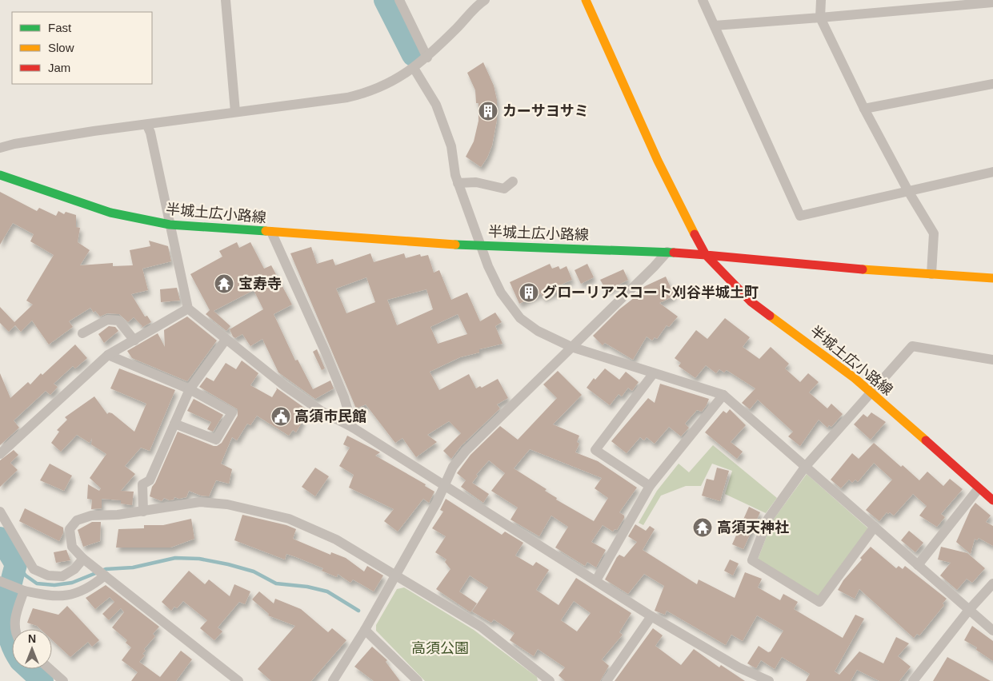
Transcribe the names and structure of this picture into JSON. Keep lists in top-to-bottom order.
{
  "streets": {
    "main road": ["半城土広小路線"]
  },
  "parks": ["高須公園"],
  "places": {
    "building": ["カーサヨサミ", "グローリアスコート刈谷半城土町"],
    "temple": ["宝寿寺", "高須天神社"],
    "public building": ["高須市民館"]
  },
  "legend": ["Fast", "Slow", "Jam"],
  "north": "top"
}
